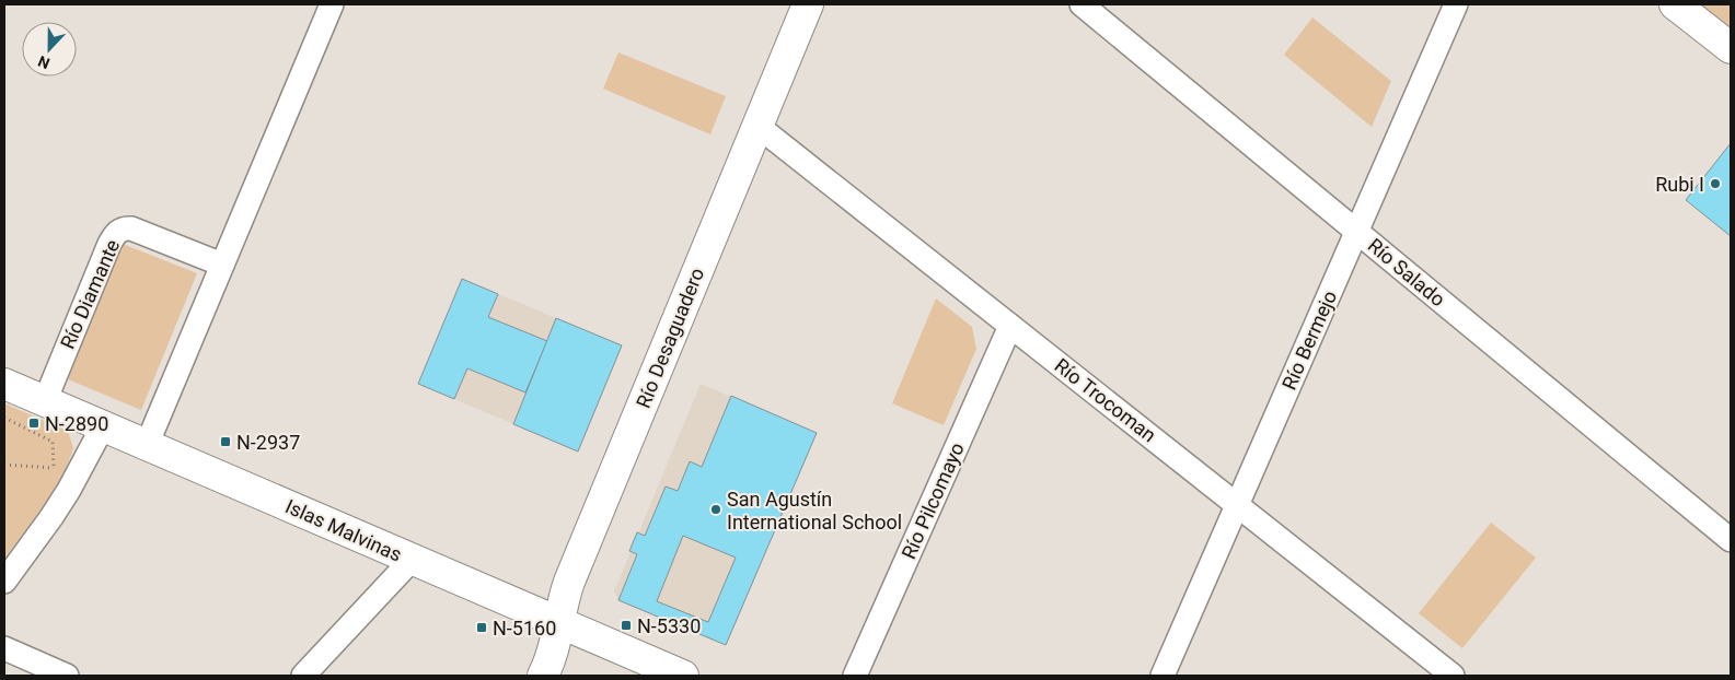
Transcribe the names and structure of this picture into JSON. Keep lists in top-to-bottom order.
{
  "streets": {
    "main road": ["Río Desaguadero", "Islas Malvinas"],
    "street": [
      "Río Salado",
      "Río Diamante",
      "Río Bermejo",
      "Río Trocoman",
      "Río Pilcomayo"
    ]
  },
  "crossings": [
    ["Río Salado", "Río Bermejo"],
    ["Río Diamante", "Islas Malvinas"],
    ["Río Desaguadero", "Río Trocoman"],
    ["Río Desaguadero", "Islas Malvinas"],
    ["Río Bermejo", "Río Trocoman"],
    ["Río Trocoman", "Río Pilcomayo"]
  ],
  "places": {
    "other": ["Rubi I", "San Agustín International School"],
    "transit": [
      "N-2890",
      "N-2937",
      "N-5330",
      "N-5160"
    ]
  },
  "north": "bottom"
}
